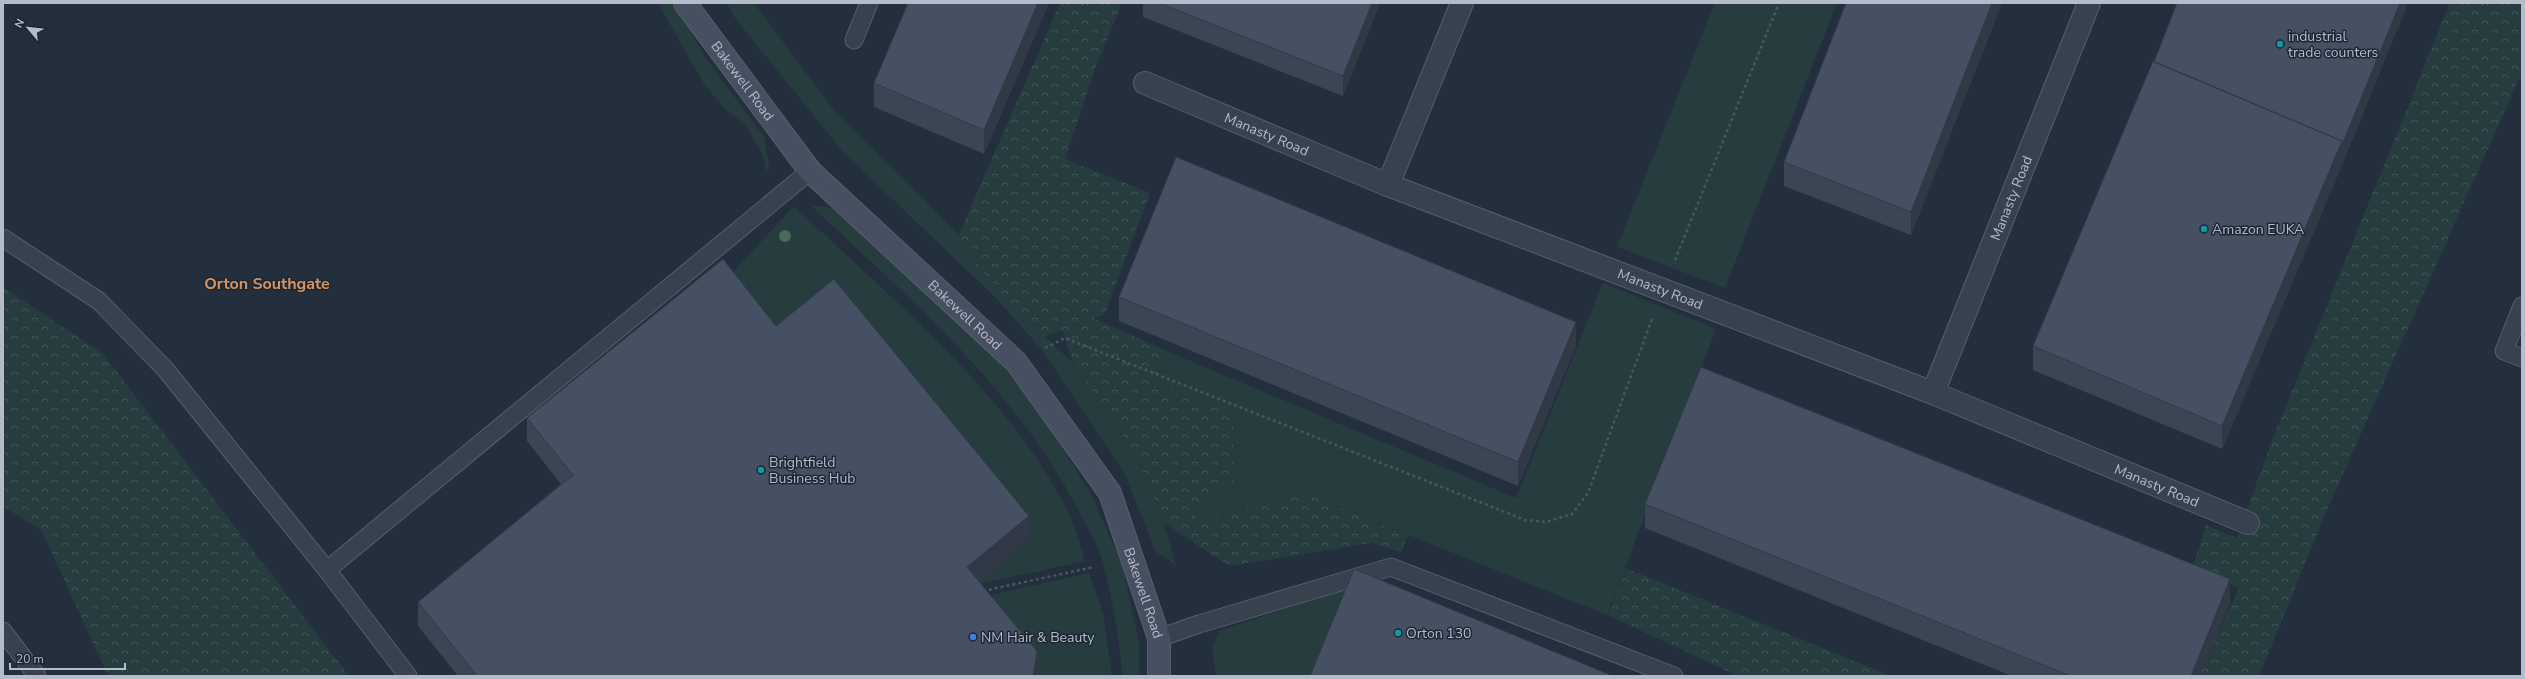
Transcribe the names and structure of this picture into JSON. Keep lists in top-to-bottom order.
{
  "streets": {
    "street": ["Bakewell Road", "Manasty Road"]
  },
  "districts": ["Orton Southgate"],
  "places": [
    "industrial trade counters",
    "Amazon EUKA",
    "Brightfield Business Hub",
    "Orton 130",
    "NM Hair & Beauty"
  ],
  "scale_bar": "20 m",
  "north": "top left"
}
